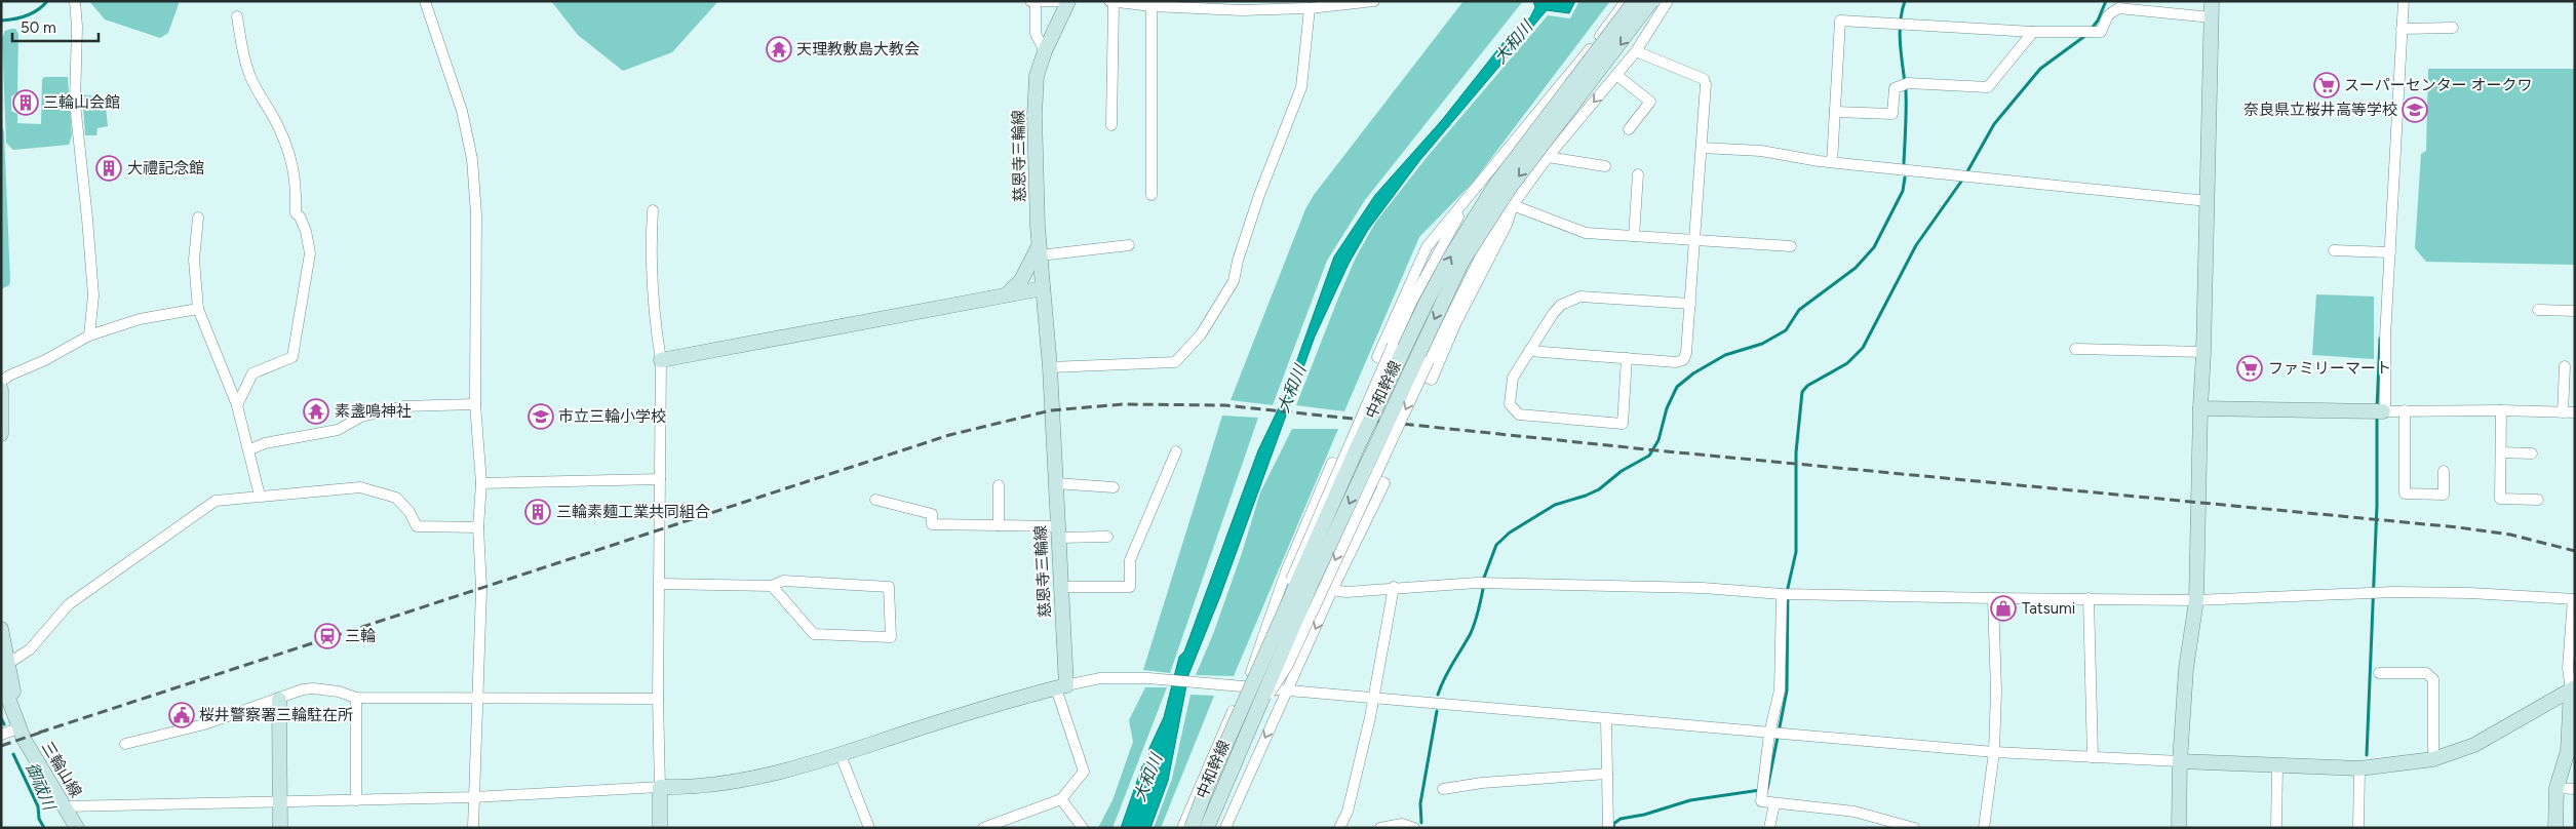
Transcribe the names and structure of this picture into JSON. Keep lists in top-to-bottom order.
{
  "streets": {
    "main road": ["慈恩寺三輪線", "中和幹線", "三輪山線"]
  },
  "water": ["大和川", "御祓川"],
  "places": {
    "temple": ["天理教敷島大教会", "素盞鳴神社"],
    "supermarket": ["スーパーセンター オークワ", "ファミリーマート"],
    "building": ["三輪山会館", "大禮記念館", "三輪素麺工業共同組合"],
    "school or university": ["奈良県立桜井高等学校", "市立三輪小学校"],
    "shop": ["Tatsumi"],
    "station": ["三輪"],
    "public building": ["桜井警察署三輪駐在所"]
  },
  "scale_bar": "50 m"
}
